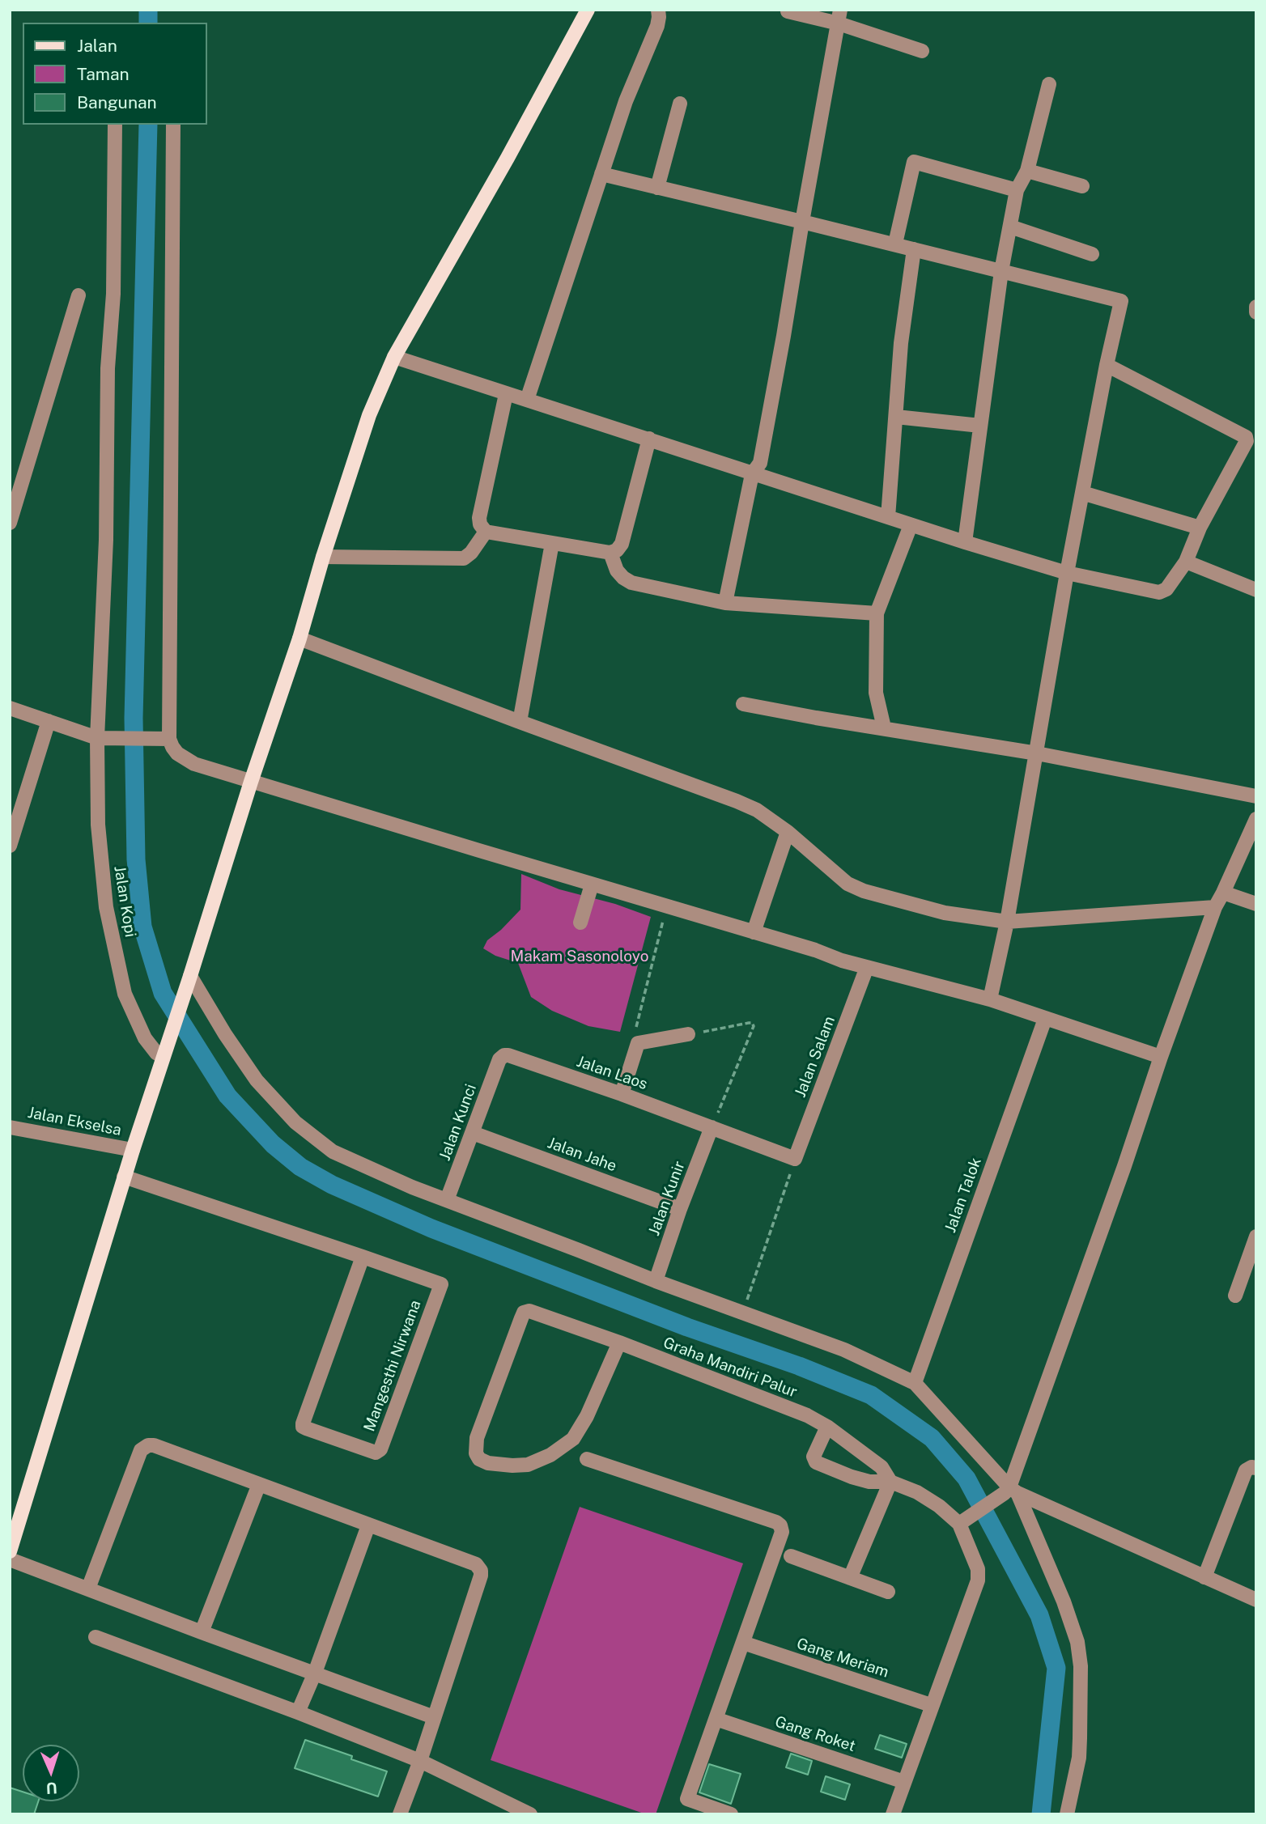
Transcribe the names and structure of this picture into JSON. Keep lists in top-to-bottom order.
{
  "streets": {
    "street": [
      "Jalan Kopi",
      "Jalan Salam",
      "Jalan Laos",
      "Jalan Ekselsa",
      "Jalan Kunci",
      "Jalan Jahe",
      "Jalan Talok",
      "Jalan Kunir",
      "Mangesthi Nirwana",
      "Graha Mandiri Palur",
      "Gang Meriam",
      "Gang Roket"
    ]
  },
  "crossings": [
    ["Jalan Salam", "Jalan Laos"],
    ["Jalan Laos", "Jalan Kunci"],
    ["Jalan Laos", "Jalan Kunir"],
    ["Jalan Kunci", "Jalan Jahe"],
    ["Jalan Jahe", "Jalan Kunir"]
  ],
  "parks": ["Makam Sasonoloyo"],
  "legend": ["Jalan", "Taman", "Bangunan"],
  "north": "bottom"
}
